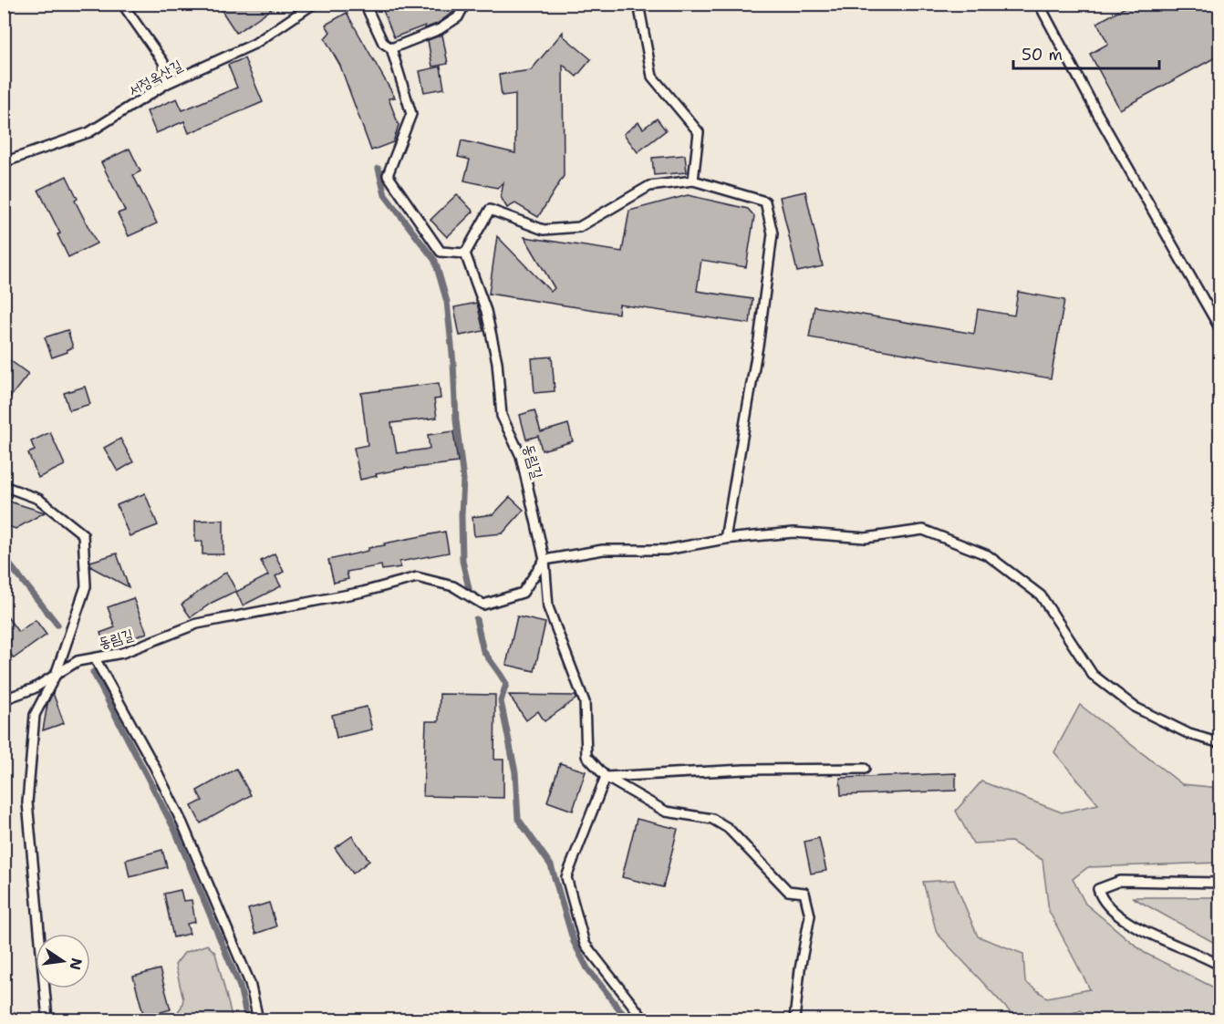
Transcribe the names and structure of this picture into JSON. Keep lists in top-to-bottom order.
{
  "streets": {
    "lane": ["서정옥산길", "동림길"]
  },
  "scale_bar": "50 m",
  "north": "right"
}
